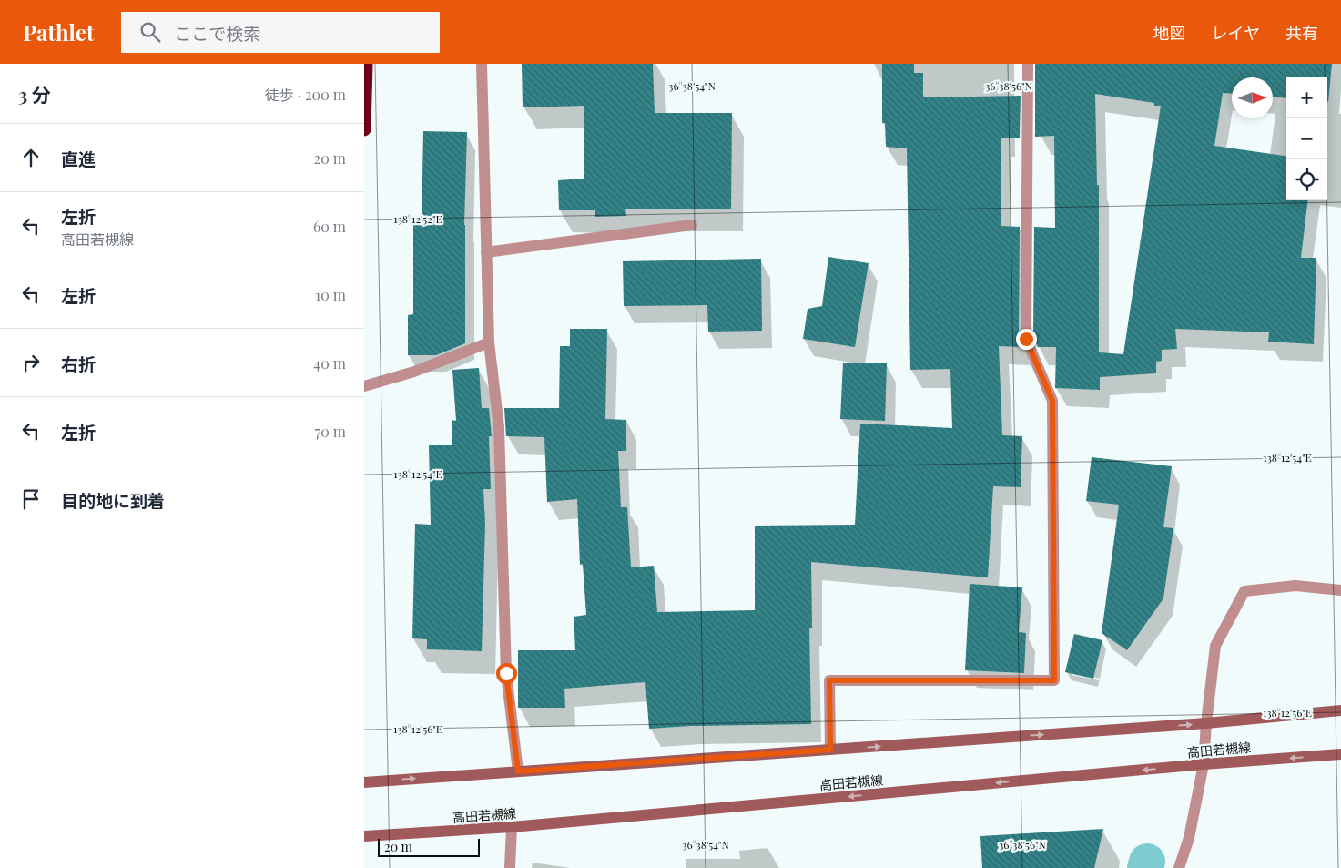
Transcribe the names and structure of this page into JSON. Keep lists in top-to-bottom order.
{
  "streets": {
    "street": ["高田若槻線"]
  },
  "scale_bar": "20 m",
  "north": "right",
  "page": {
    "header": "Pathlet",
    "search": "ここで検索",
    "nav": ["地図", "レイヤ", "共有"],
    "heading": ["3 分", "徒歩 · 200 m"],
    "map_buttons": ["+", "−"],
    "list": [
      ["直進", "20 m"],
      ["左折", "高田若槻線", "60 m"],
      ["左折", "10 m"],
      ["右折", "40 m"],
      ["左折", "70 m"],
      "目的地に到着"
    ],
    "scale": "20 m"
  },
  "coordinates": [
    "36°38'54\"N",
    "36°38'56\"N",
    "138°12'52\"E",
    "138°12'54\"E",
    "138°12'56\"E"
  ]
}
